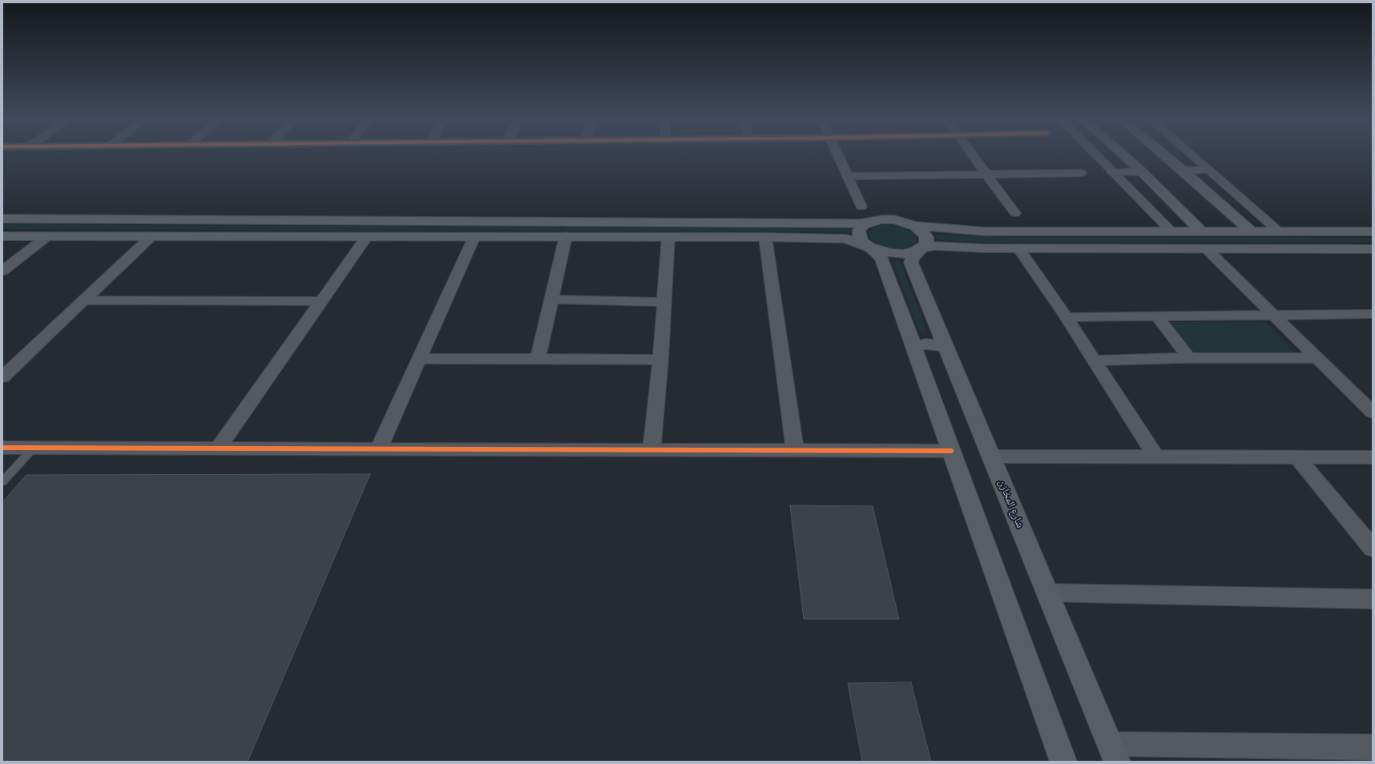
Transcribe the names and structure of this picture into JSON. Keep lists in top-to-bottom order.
{
  "streets": {
    "main road": ["شارع المخازن"]
  }
}
